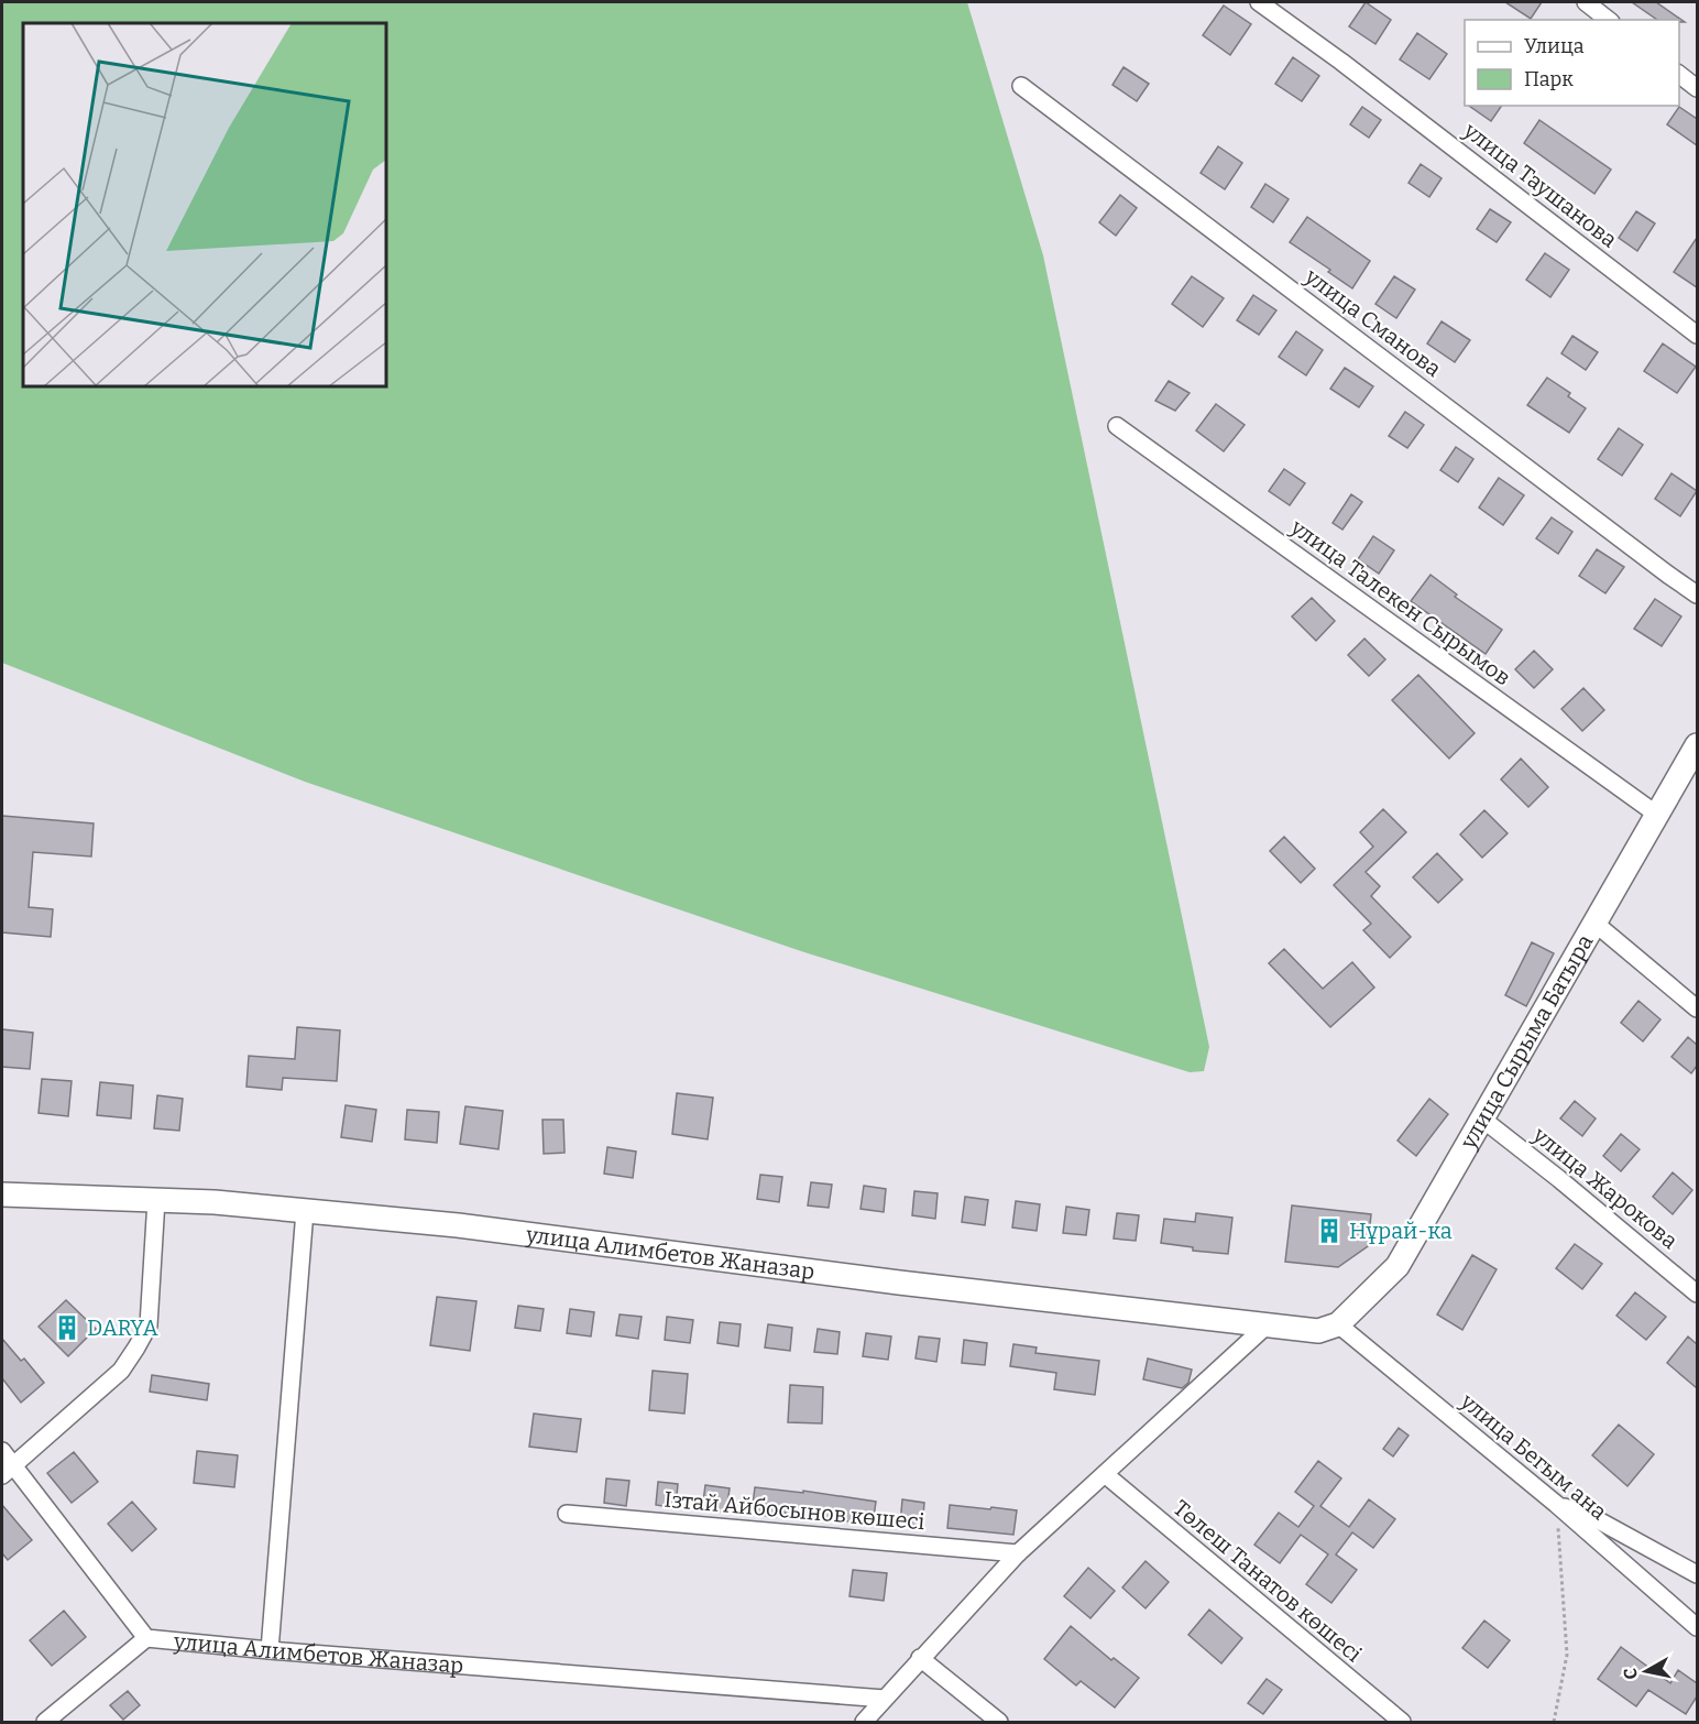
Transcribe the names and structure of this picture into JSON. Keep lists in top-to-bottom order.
{
  "streets": {
    "street": [
      "улица Таушанова",
      "улица Сманова",
      "улица Талекен Сырымов",
      "улица Сырыма Батыра",
      "улица Жарокова",
      "улица Алимбетов Жаназар",
      "улица Бегым ана",
      "Ізтай Айбосынов көшесі",
      "Төлеш Танатов көшесі"
    ]
  },
  "crossings": [
    ["улица Талекен Сырымов", "улица Сырыма Батыра"],
    ["улица Сырыма Батыра", "улица Жарокова"],
    ["улица Сырыма Батыра", "улица Алимбетов Жаназар"],
    ["улица Сырыма Батыра", "улица Бегым ана"],
    ["улица Алимбетов Жаназар", "улица Бегым ана"]
  ],
  "places": {
    "building": ["Нұрай-ка", "DARYA"]
  },
  "legend": ["Улица", "Парк"],
  "north": "left"
}
